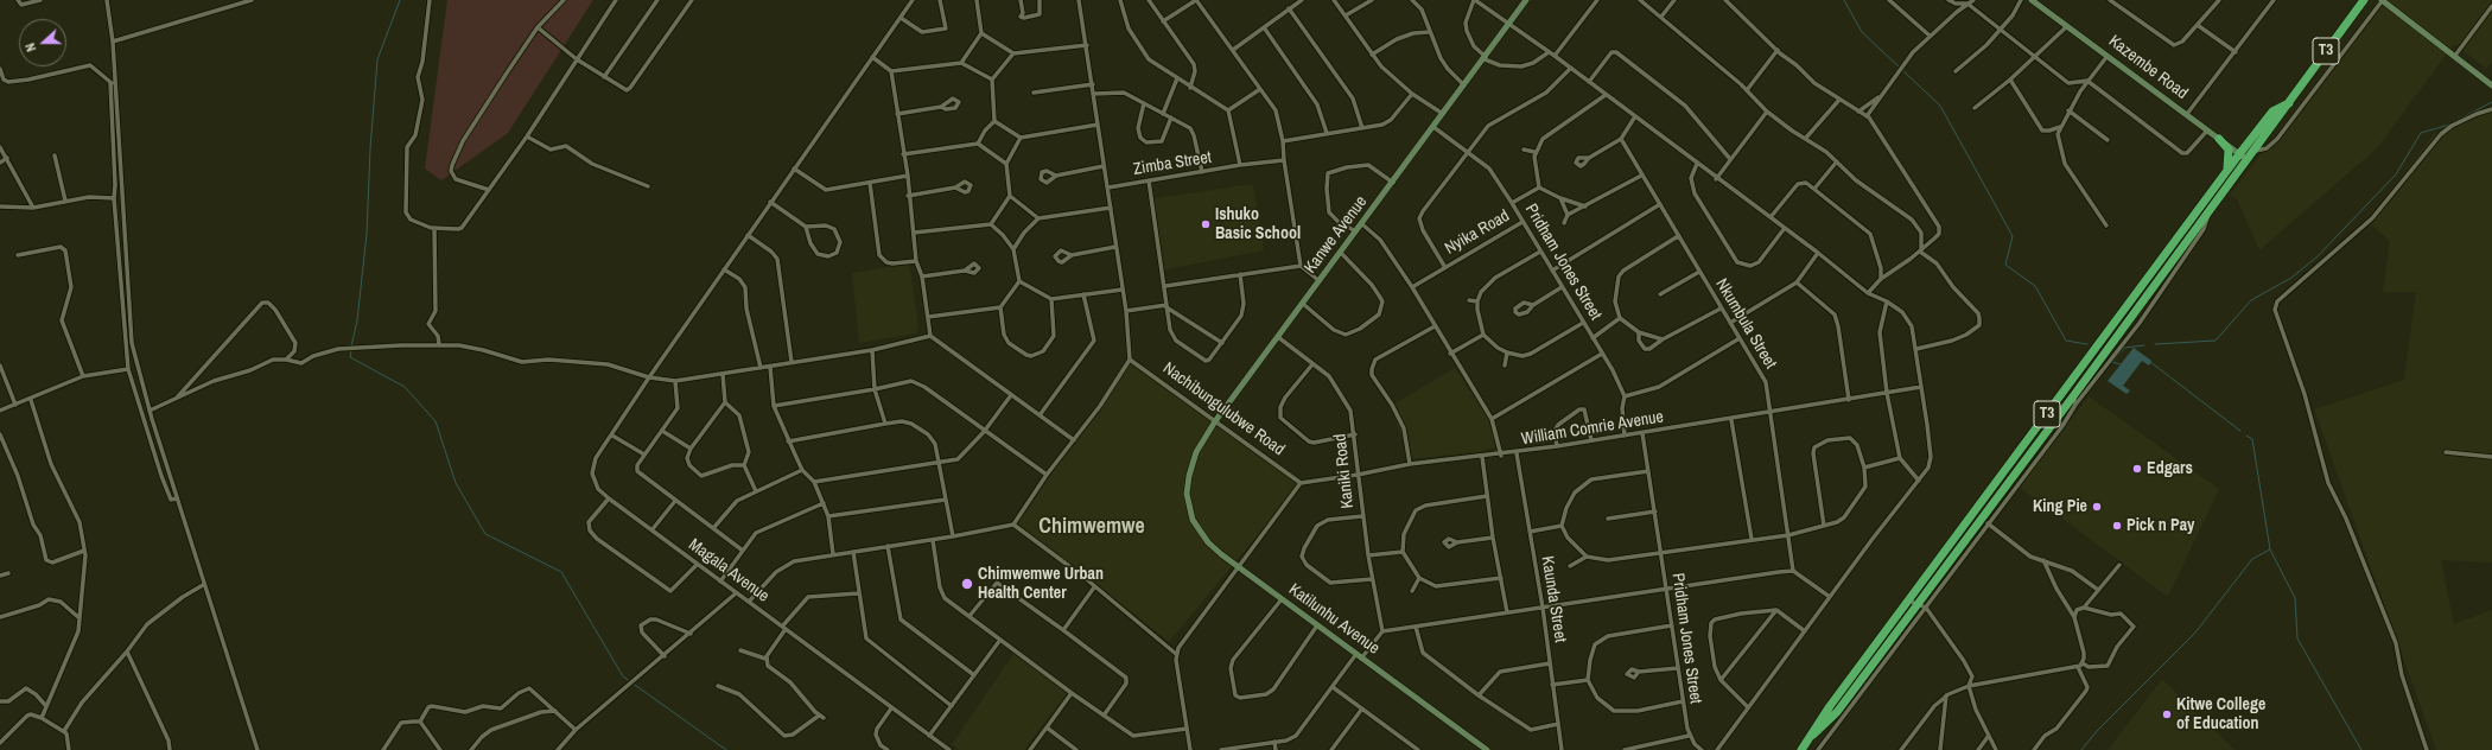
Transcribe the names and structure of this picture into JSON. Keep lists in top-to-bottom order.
{
  "streets": {
    "highway": ["T3"],
    "main road": ["Kazembe Road", "Kanwe Avenue", "Katilunhu Avenue"],
    "street": [
      "Zimba Street",
      "Nyika Road",
      "Pridham Jones Street",
      "Nkumbula Street",
      "Nachibungulubwe Road",
      "William Comrie Avenue",
      "Kaniki Road",
      "Magala Avenue",
      "Kaunda Street"
    ]
  },
  "crossings": [
    ["T3", "Kazembe Road"],
    ["Nyika Road", "Pridham Jones Street"],
    ["Kanwe Avenue", "Pridham Jones Street"],
    ["Kanwe Avenue", "Nachibungulubwe Road"],
    ["Kanwe Avenue", "Kaniki Road"],
    ["Kanwe Avenue", "Katilunhu Avenue"],
    ["Pridham Jones Street", "William Comrie Avenue"],
    ["Nkumbula Street", "William Comrie Avenue"],
    ["Nachibungulubwe Road", "William Comrie Avenue"],
    ["William Comrie Avenue", "Kaniki Road"],
    ["William Comrie Avenue", "Kaunda Street"]
  ],
  "districts": ["Chimwemwe"],
  "places": [
    "Ishuko Basic School",
    "Edgars",
    "King Pie",
    "Pick n Pay",
    "Chimwemwe Urban Health Center",
    "Kitwe College of Education"
  ],
  "north": "left"
}
